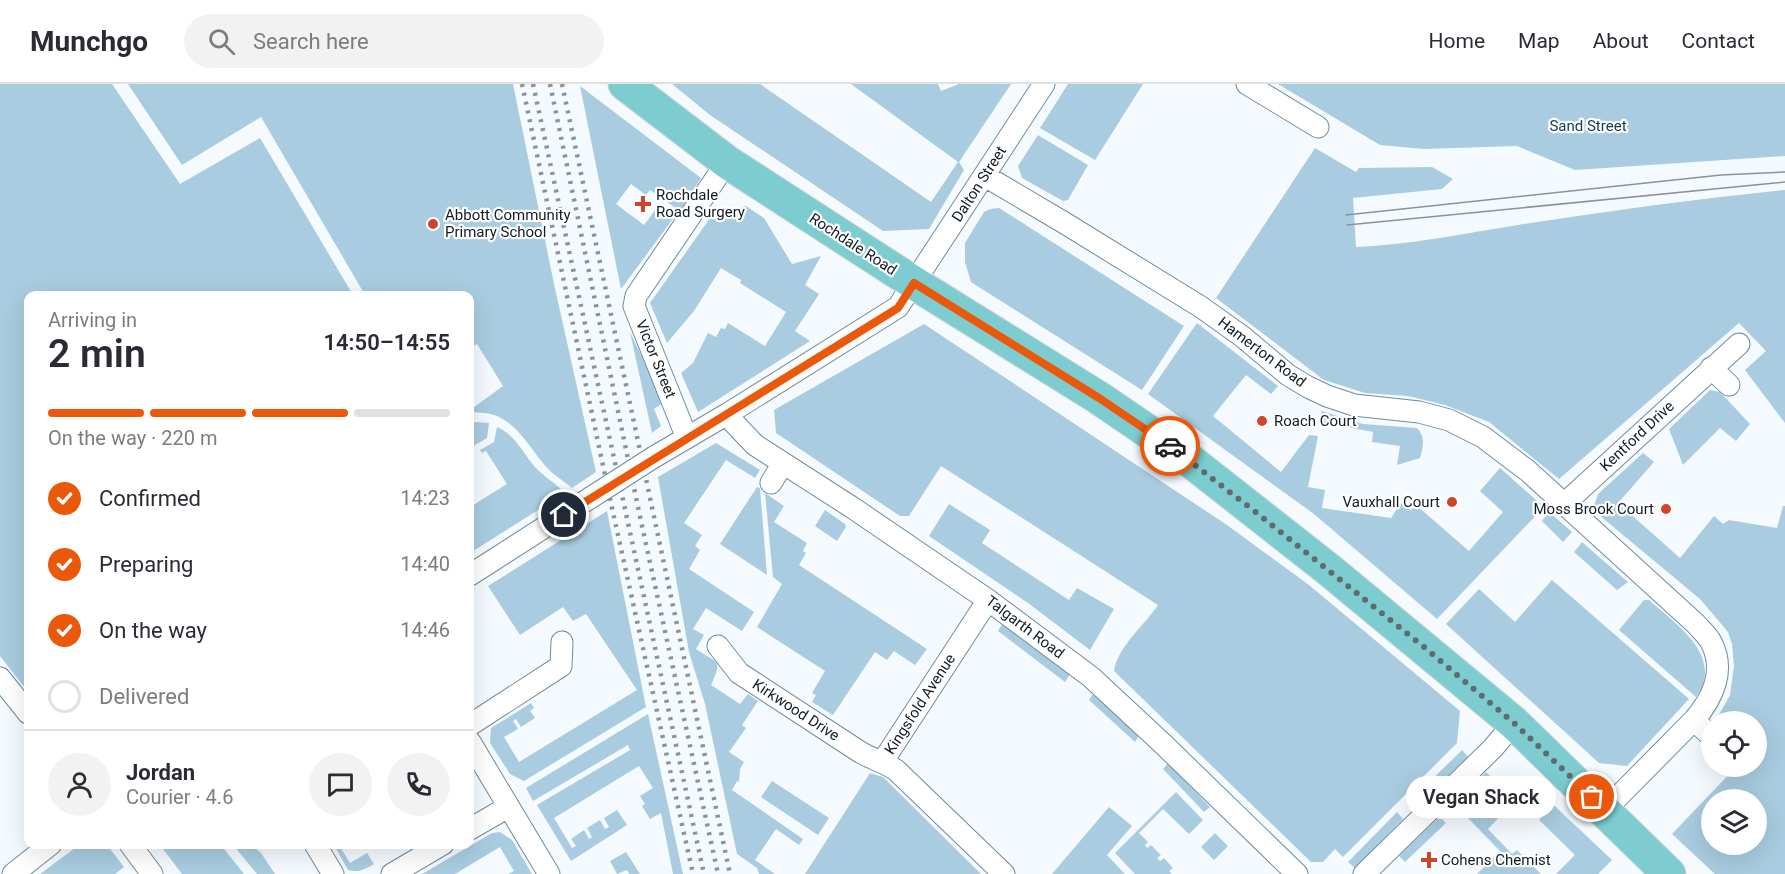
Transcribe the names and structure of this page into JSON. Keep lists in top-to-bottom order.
{
  "streets": {
    "highway": ["Rochdale Road"],
    "street": [
      "Dalton Street",
      "Hamerton Road",
      "Victor Street",
      "Kentford Drive",
      "Talgarth Road",
      "Kingsfold Avenue",
      "Kirkwood Drive"
    ]
  },
  "crossings": [
    ["Dalton Street", "Rochdale Road"],
    ["Dalton Street", "Hamerton Road"],
    ["Dalton Street", "Victor Street"],
    ["Dalton Street", "Talgarth Road"],
    ["Rochdale Road", "Hamerton Road"],
    ["Rochdale Road", "Victor Street"],
    ["Hamerton Road", "Kentford Drive"],
    ["Talgarth Road", "Kingsfold Avenue"],
    ["Kingsfold Avenue", "Kirkwood Drive"]
  ],
  "parks": ["Sand Street"],
  "places": {
    "health": ["Rochdale Road Surgery", "Cohens Chemist"],
    "other": [
      "Abbott Community Primary School",
      "Roach Court",
      "Vauxhall Court",
      "Moss Brook Court",
      "Vegan Shack"
    ]
  },
  "page": {
    "header": "Munchgo",
    "search": "Search here",
    "nav": [
      "Home",
      "Map",
      "About",
      "Contact"
    ],
    "heading": ["2 min", "Arriving in", "14:50–14:55"],
    "panel": ["Jordan", "Courier · 4.6"],
    "bar": "On the way · 220 m",
    "list": [
      ["Confirmed", "14:23"],
      ["Preparing", "14:40"],
      ["On the way", "14:46"],
      "Delivered"
    ],
    "bubble": "Vegan Shack"
  }
}
